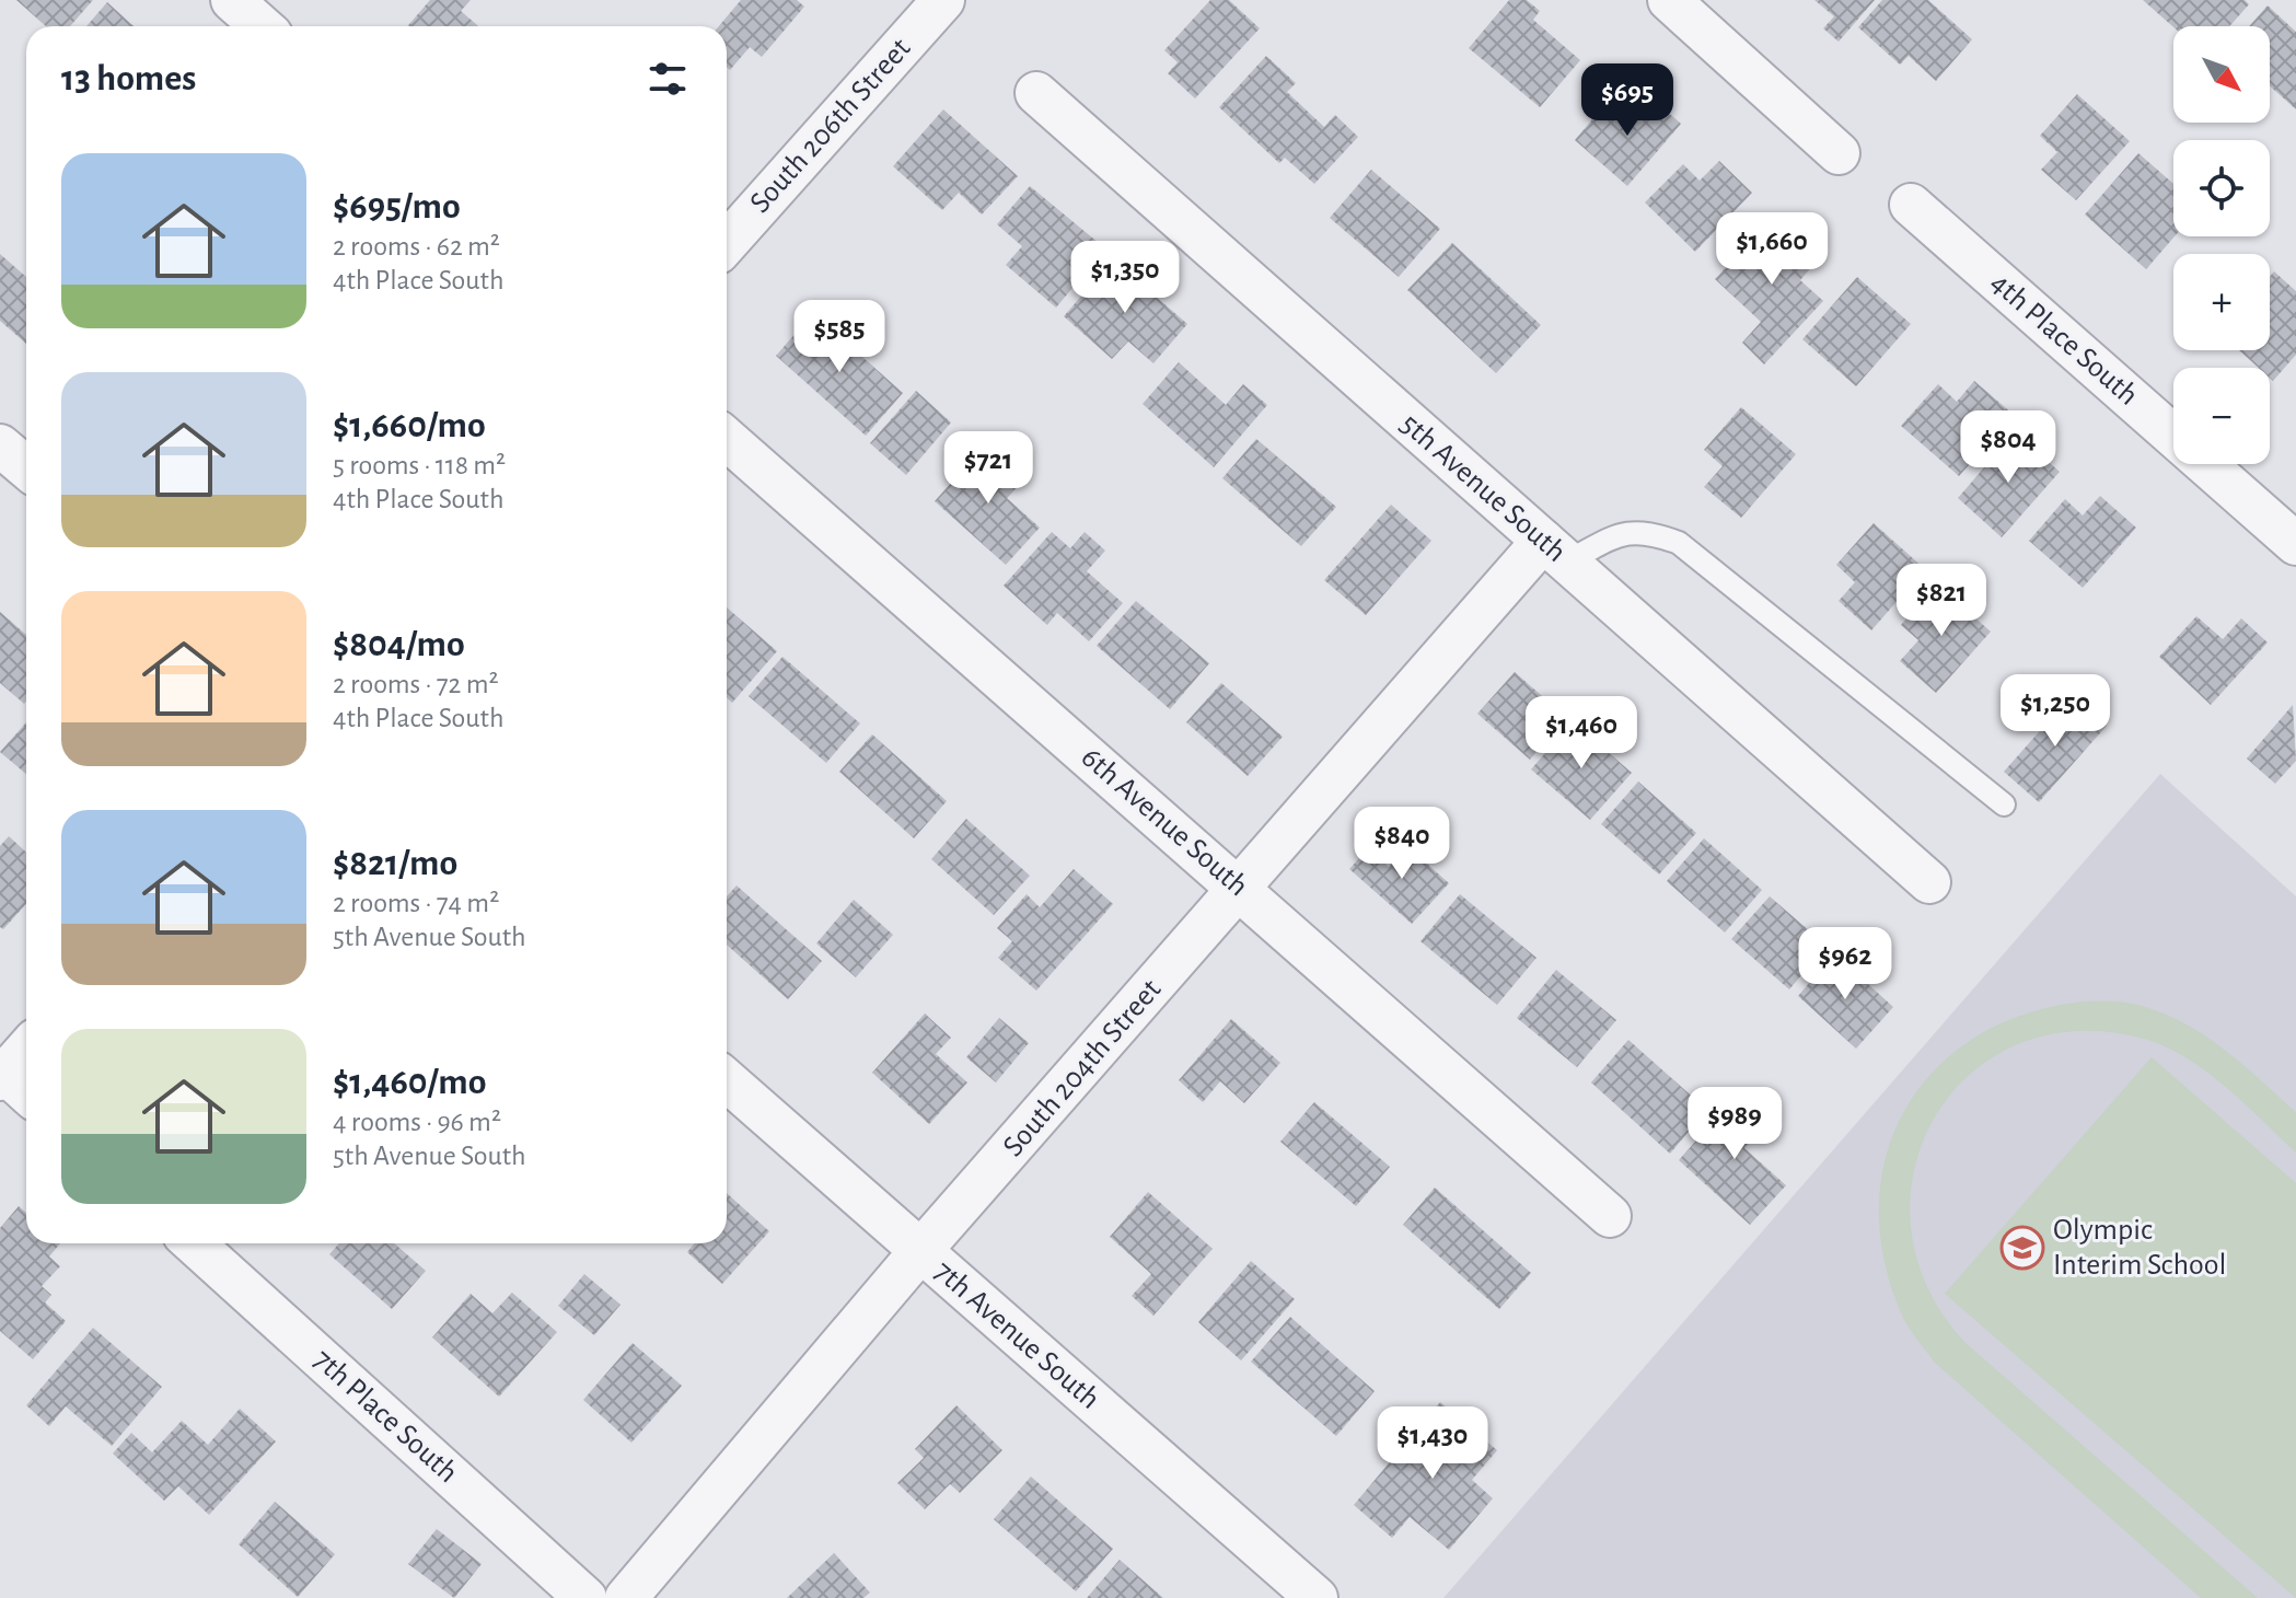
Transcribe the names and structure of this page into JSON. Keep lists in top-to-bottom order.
{
  "streets": {
    "street": [
      "South 206th Street",
      "4th Place South",
      "5th Avenue South",
      "6th Avenue South",
      "South 204th Street",
      "7th Avenue South",
      "7th Place South"
    ]
  },
  "crossings": [
    ["5th Avenue South", "South 204th Street"],
    ["6th Avenue South", "South 204th Street"],
    ["South 204th Street", "7th Avenue South"]
  ],
  "places": {
    "school or university": ["Olympic Interim School"]
  },
  "north": "bottom right",
  "page": {
    "map_buttons": ["+", "−"],
    "heading": "13 homes",
    "price": [
      "$695",
      "$1,660",
      "$1,350",
      "$585",
      "$804",
      "$721",
      "$821",
      "$1,250",
      "$1,460",
      "$840",
      "$962",
      "$989",
      "$1,430"
    ],
    "list": [
      {
        "name": "$695/mo",
        "note": "2 rooms · 62 m² · 4th Place South"
      },
      {
        "name": "$1,660/mo",
        "note": "5 rooms · 118 m² · 4th Place South"
      },
      {
        "name": "$804/mo",
        "note": "2 rooms · 72 m² · 4th Place South"
      },
      {
        "name": "$821/mo",
        "note": "2 rooms · 74 m² · 5th Avenue South"
      },
      {
        "name": "$1,460/mo",
        "note": "4 rooms · 96 m² · 5th Avenue South"
      }
    ]
  }
}
